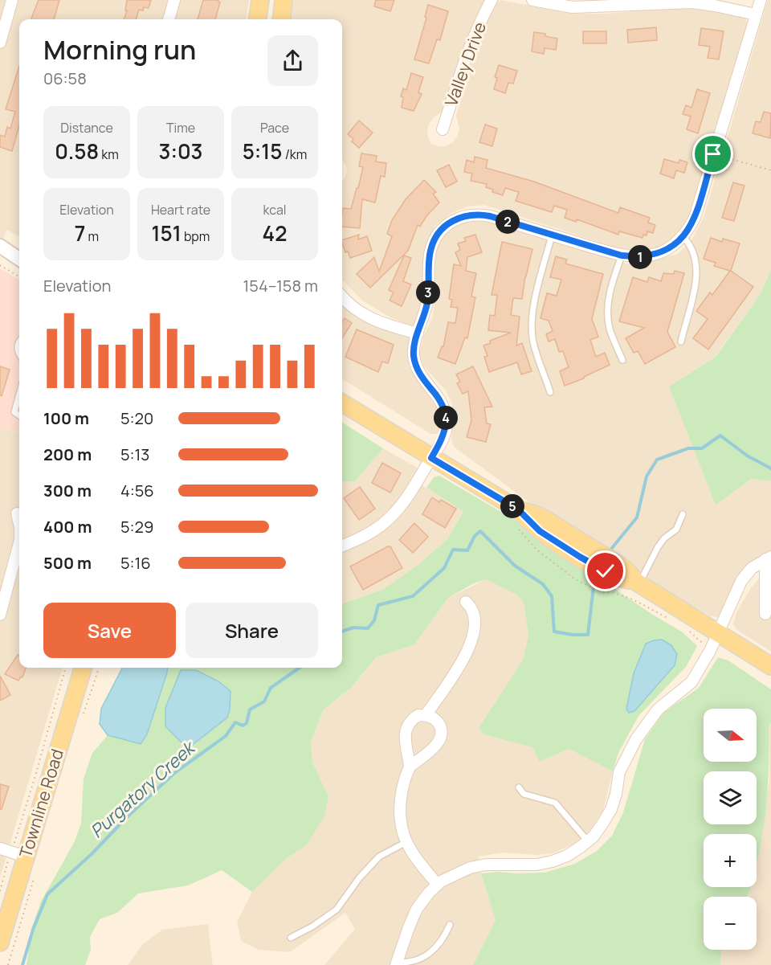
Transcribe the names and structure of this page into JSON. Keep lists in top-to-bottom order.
{
  "streets": {
    "main road": ["Townline Road"],
    "street": ["Valley Drive"]
  },
  "water": ["Purgatory Creek"],
  "north": "right",
  "page": {
    "heading": ["Morning run", "06:58"],
    "stats": [
      ["Distance", "0.58 km"],
      ["Time", "3:03"],
      ["Pace", "5:15 /km"],
      ["Elevation", "7 m"],
      ["Heart rate", "151 bpm"],
      ["kcal", "42"]
    ],
    "pins": [
      "2",
      "1",
      "3",
      "4",
      "5"
    ],
    "chart": ["Elevation", "154–158 m"],
    "list": [
      {
        "name": "100 m",
        "note": "5:20"
      },
      {
        "name": "200 m",
        "note": "5:13"
      },
      {
        "name": "300 m",
        "note": "4:56"
      },
      {
        "name": "400 m",
        "note": "5:29"
      },
      {
        "name": "500 m",
        "note": "5:16"
      }
    ],
    "buttons": ["Save", "Share"],
    "map_buttons": ["+", "−"]
  }
}
